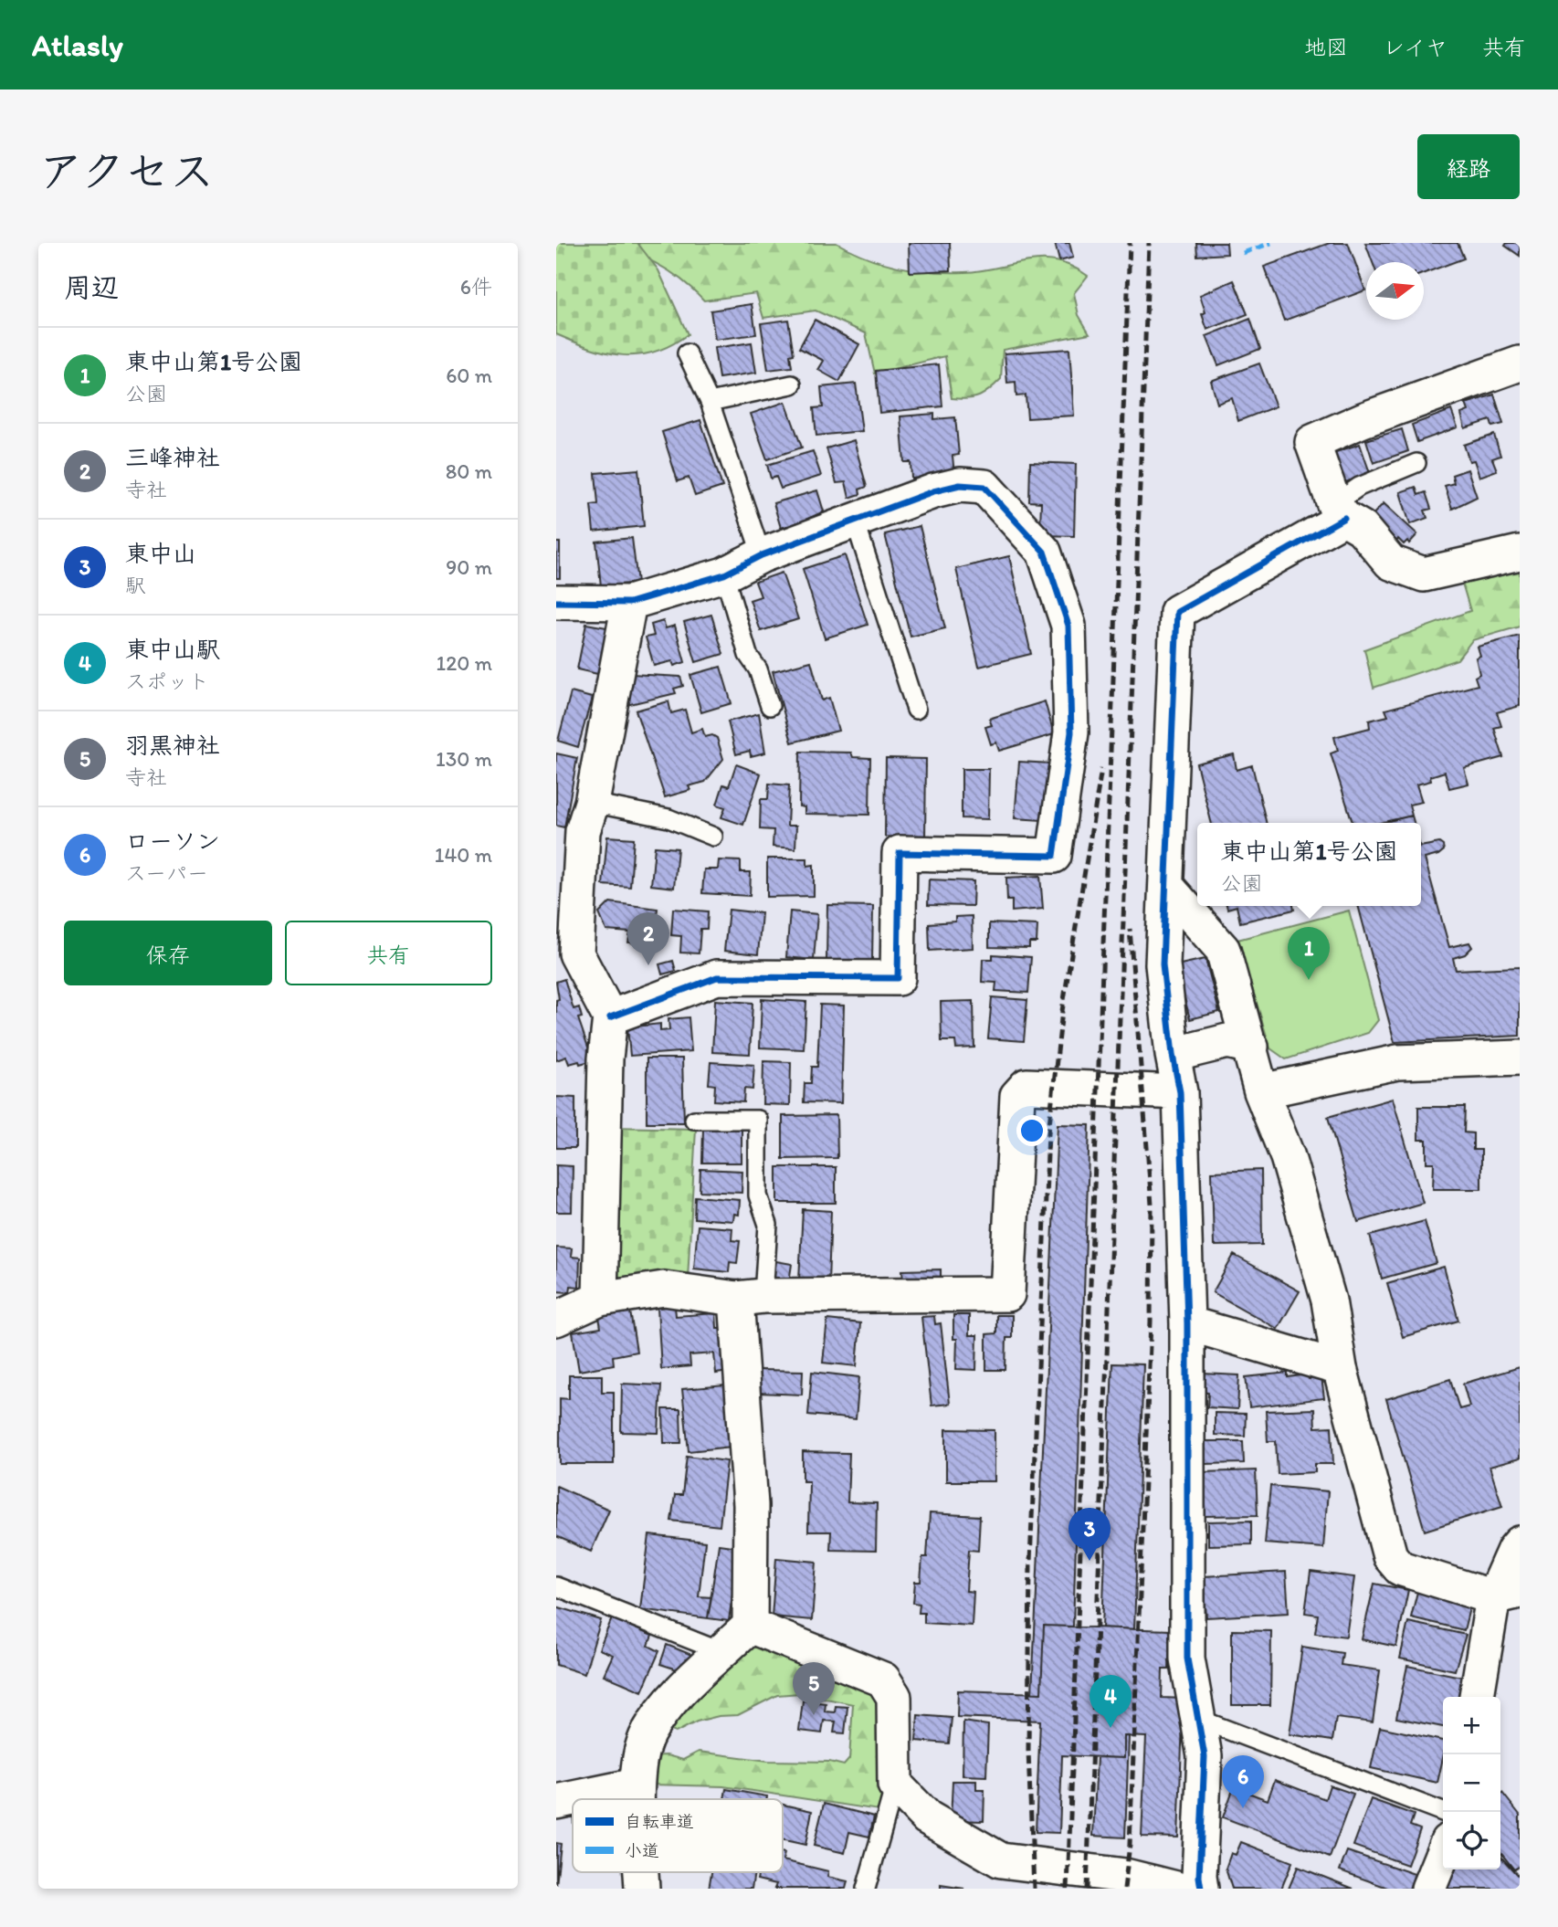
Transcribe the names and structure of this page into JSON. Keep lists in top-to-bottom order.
{
  "legend": ["自転車道", "小道"],
  "north": "right",
  "page": {
    "header": "Atlasly",
    "nav": ["地図", "レイヤ", "共有"],
    "title": "アクセス",
    "buttons": [
      "経路",
      ["保存", "共有"]
    ],
    "heading": ["周辺", "6件"],
    "list": [
      {
        "mark": "1",
        "name": "東中山第1号公園",
        "note": "公園",
        "value": "60 m"
      },
      {
        "mark": "2",
        "name": "三峰神社",
        "note": "寺社",
        "value": "80 m"
      },
      {
        "mark": "3",
        "name": "東中山",
        "note": "駅",
        "value": "90 m"
      },
      {
        "mark": "4",
        "name": "東中山駅",
        "note": "スポット",
        "value": "120 m"
      },
      {
        "mark": "5",
        "name": "羽黒神社",
        "note": "寺社",
        "value": "130 m"
      },
      {
        "mark": "6",
        "name": "ローソン",
        "note": "スーパー",
        "value": "140 m"
      }
    ],
    "popup": ["東中山第1号公園", "公園"],
    "pins": [
      "2",
      "1",
      "3",
      "5",
      "4",
      "6"
    ],
    "map_buttons": ["+", "−"]
  }
}
